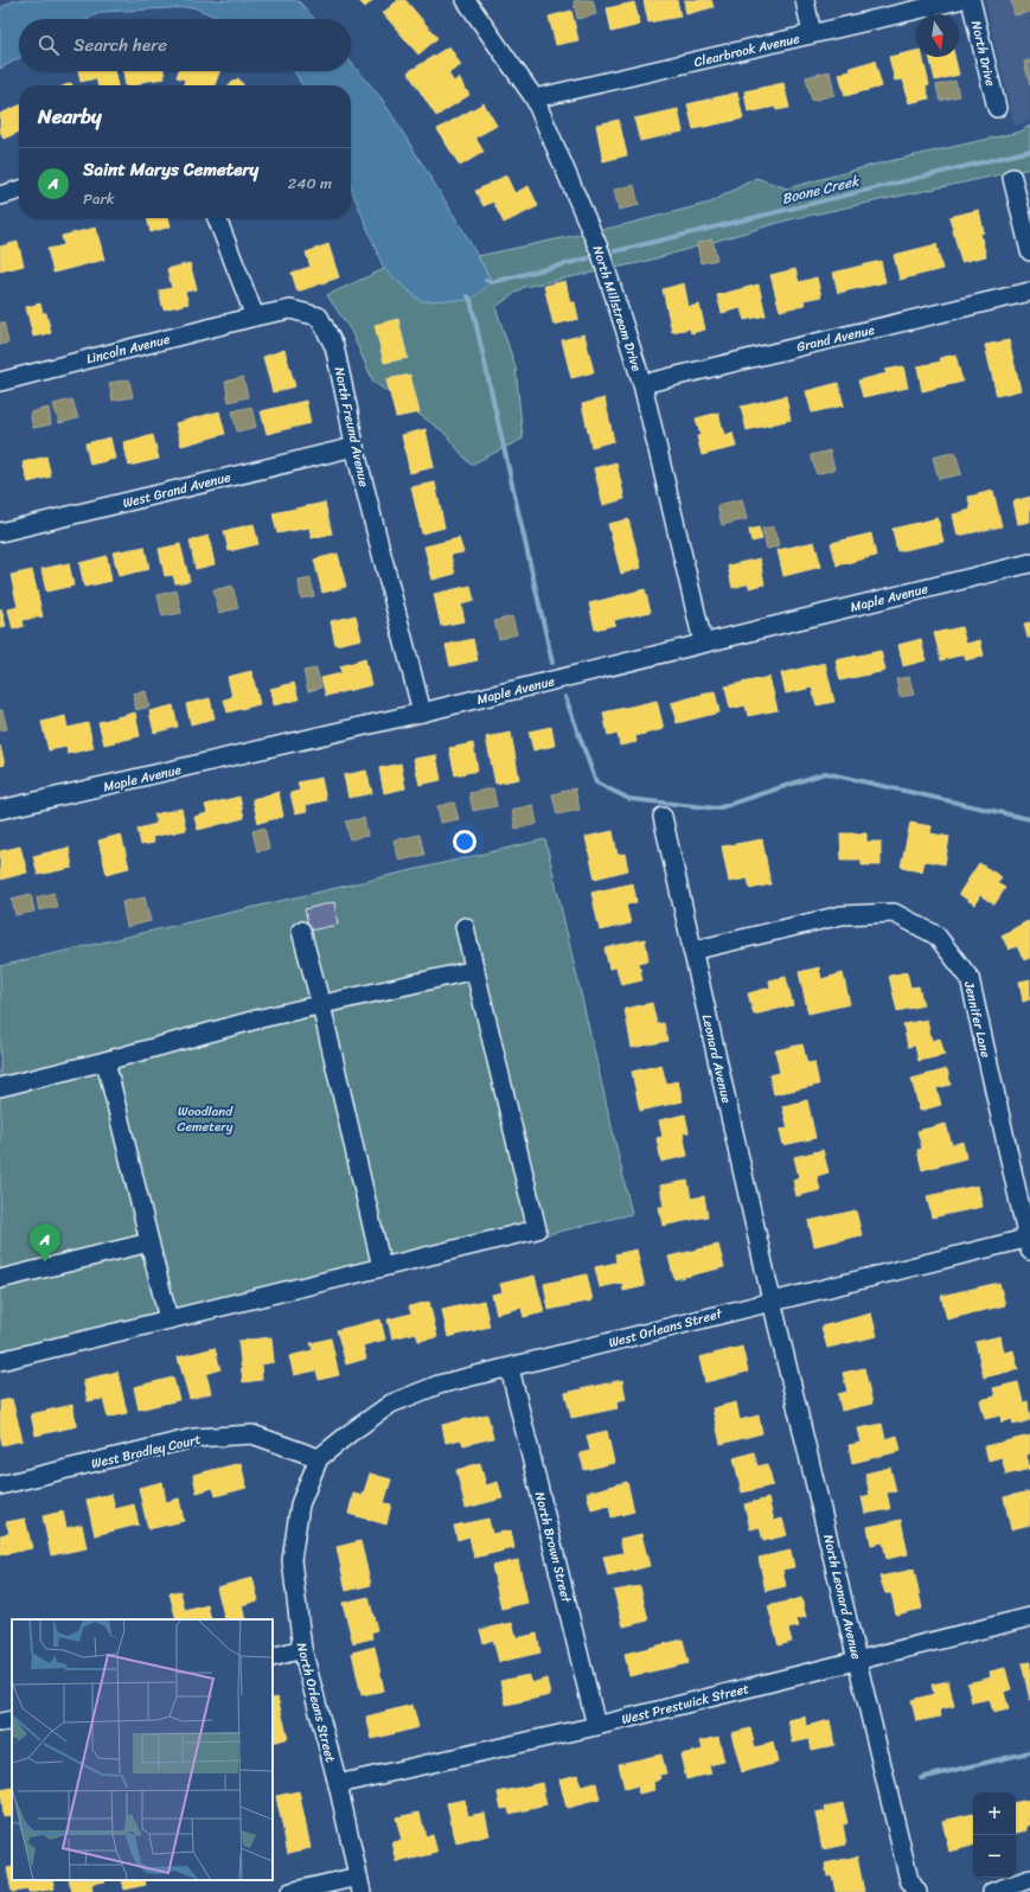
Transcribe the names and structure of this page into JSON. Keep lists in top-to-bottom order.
{
  "streets": {
    "street": [
      "Clearbrook Avenue",
      "North Drive",
      "North Millstream Drive",
      "Grand Avenue",
      "Lincoln Avenue",
      "North Freund Avenue",
      "West Grand Avenue",
      "Maple Avenue",
      "Jennifer Lane",
      "Leonard Avenue",
      "West Orleans Street",
      "West Bradley Court",
      "North Brown Street",
      "North Leonard Avenue",
      "North Orleans Street",
      "West Prestwick Street"
    ]
  },
  "crossings": [
    ["Clearbrook Avenue", "North Millstream Drive"],
    ["North Millstream Drive", "Grand Avenue"],
    ["North Millstream Drive", "Maple Avenue"],
    ["Lincoln Avenue", "North Freund Avenue"],
    ["North Freund Avenue", "West Grand Avenue"],
    ["North Freund Avenue", "Maple Avenue"],
    ["Jennifer Lane", "Leonard Avenue"],
    ["Jennifer Lane", "West Orleans Street"],
    ["Leonard Avenue", "West Orleans Street"],
    ["Leonard Avenue", "North Leonard Avenue"],
    ["West Orleans Street", "West Bradley Court"],
    ["West Orleans Street", "North Brown Street"],
    ["West Orleans Street", "North Leonard Avenue"],
    ["West Orleans Street", "North Orleans Street"],
    ["West Bradley Court", "North Orleans Street"],
    ["North Brown Street", "West Prestwick Street"],
    ["North Leonard Avenue", "West Prestwick Street"],
    ["North Orleans Street", "West Prestwick Street"]
  ],
  "water": ["Boone Creek"],
  "parks": ["Woodland Cemetery"],
  "north": "bottom",
  "page": {
    "search": "Search here",
    "heading": "Nearby",
    "list": [
      {
        "mark": "A",
        "name": "Saint Marys Cemetery",
        "note": "Park",
        "value": "240 m"
      }
    ],
    "pins": "A",
    "map_buttons": ["+", "−"]
  }
}
